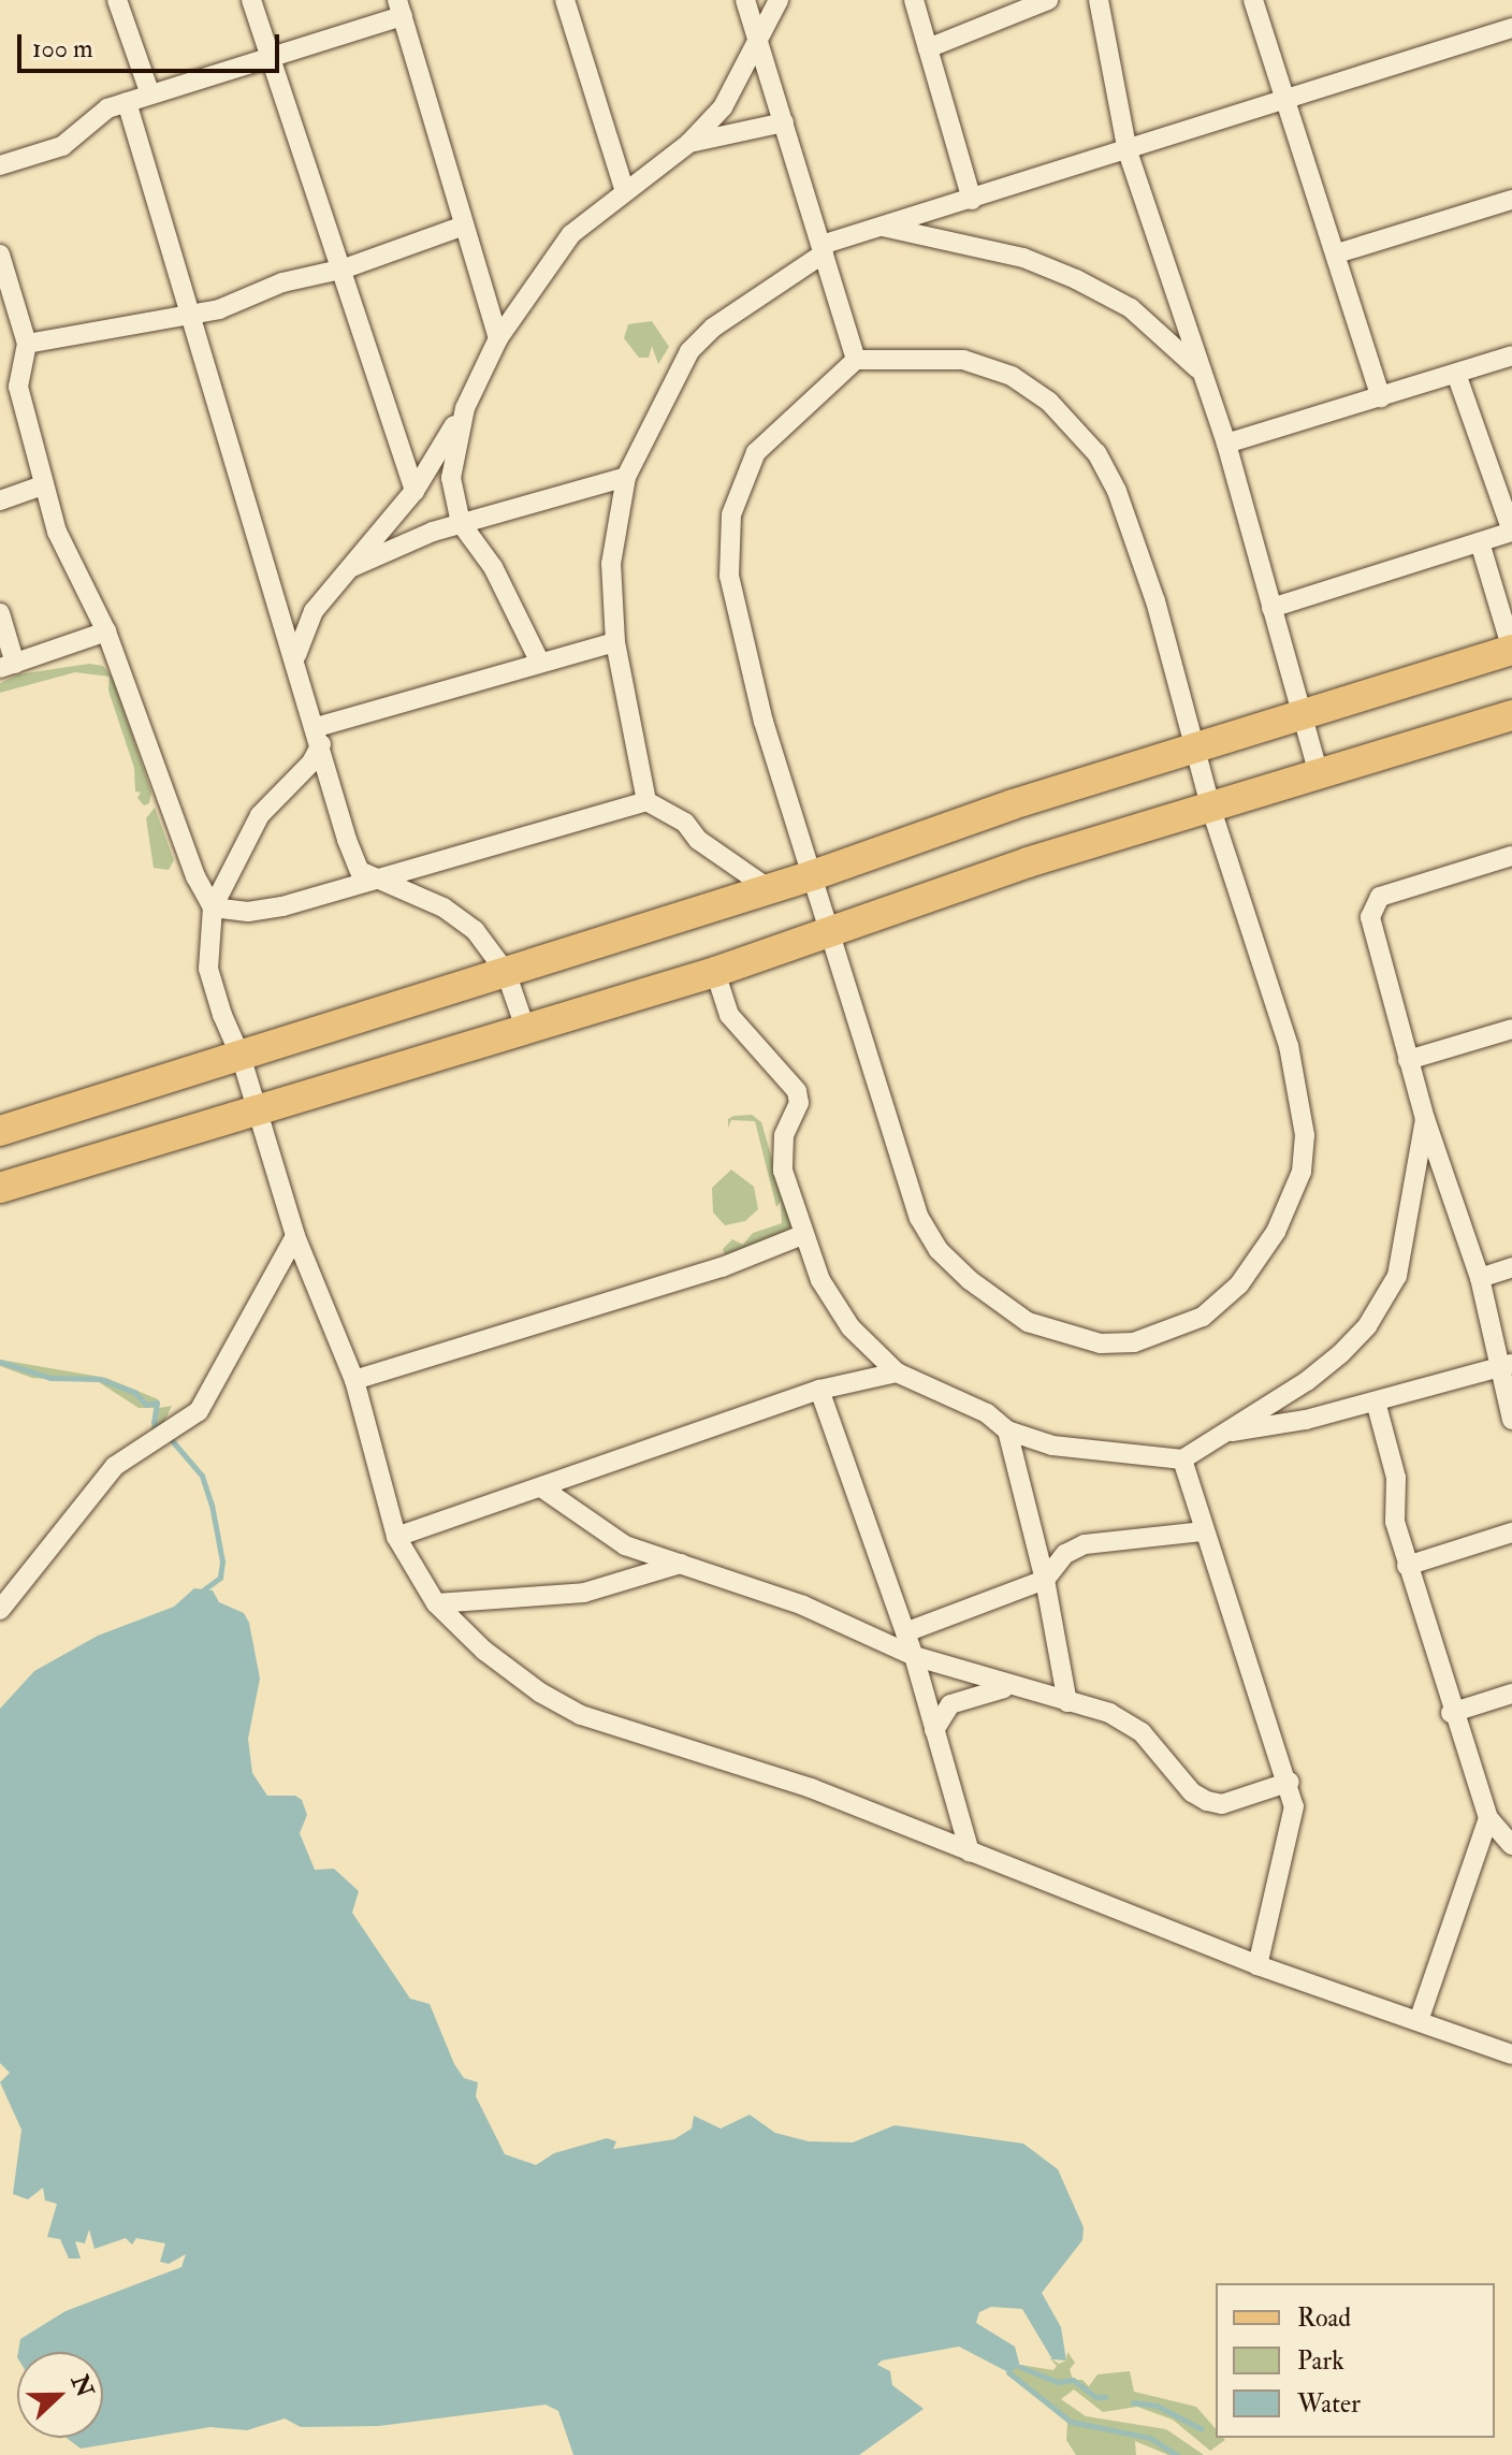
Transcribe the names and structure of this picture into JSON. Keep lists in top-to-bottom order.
{
  "legend": ["Road", "Park", "Water"],
  "scale_bar": "100 m",
  "north": "right"
}
